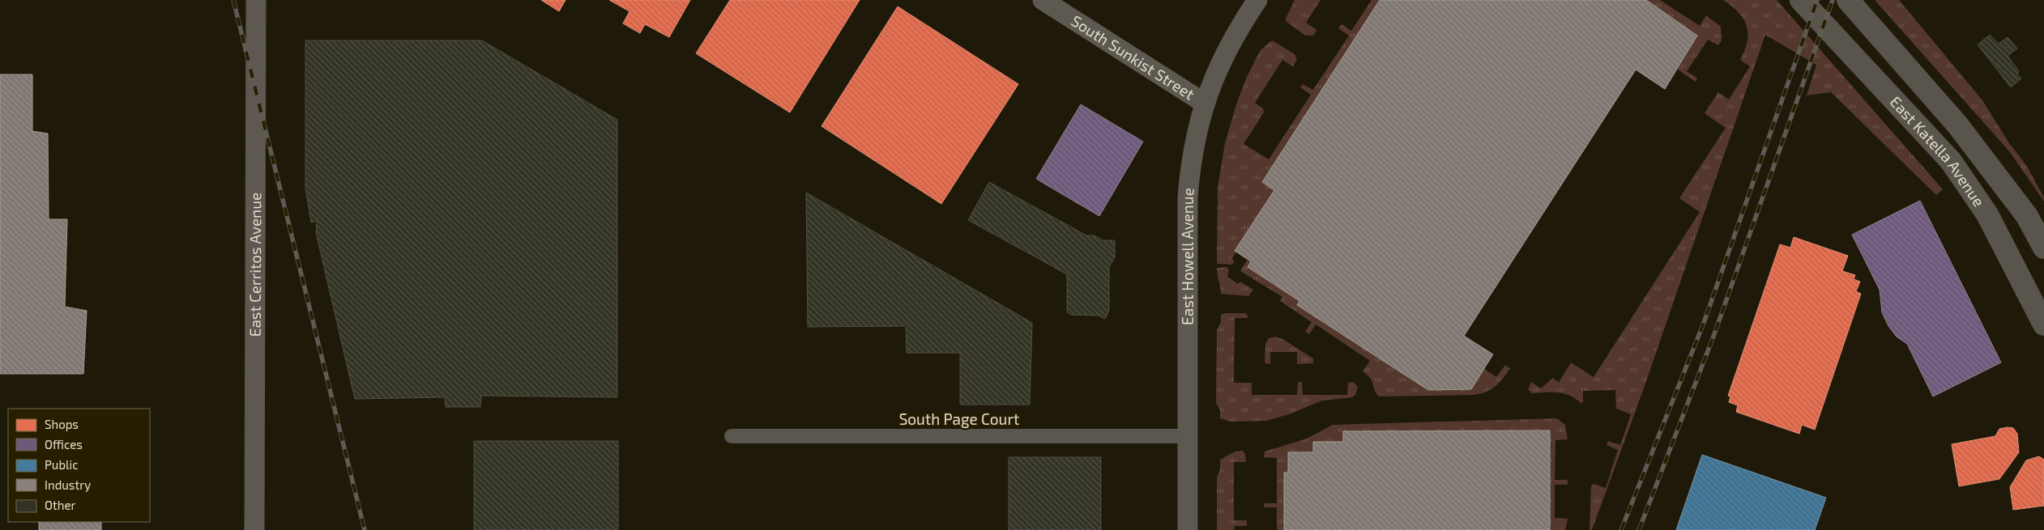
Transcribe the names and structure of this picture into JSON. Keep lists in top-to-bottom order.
{
  "streets": {
    "main road": ["East Katella Avenue"],
    "street": [
      "South Sunkist Street",
      "East Howell Avenue",
      "East Cerritos Avenue",
      "South Page Court"
    ]
  },
  "crossings": [
    ["South Sunkist Street", "East Howell Avenue"],
    ["East Howell Avenue", "South Page Court"]
  ],
  "legend": [
    "Shops",
    "Offices",
    "Public",
    "Industry",
    "Other"
  ]
}
